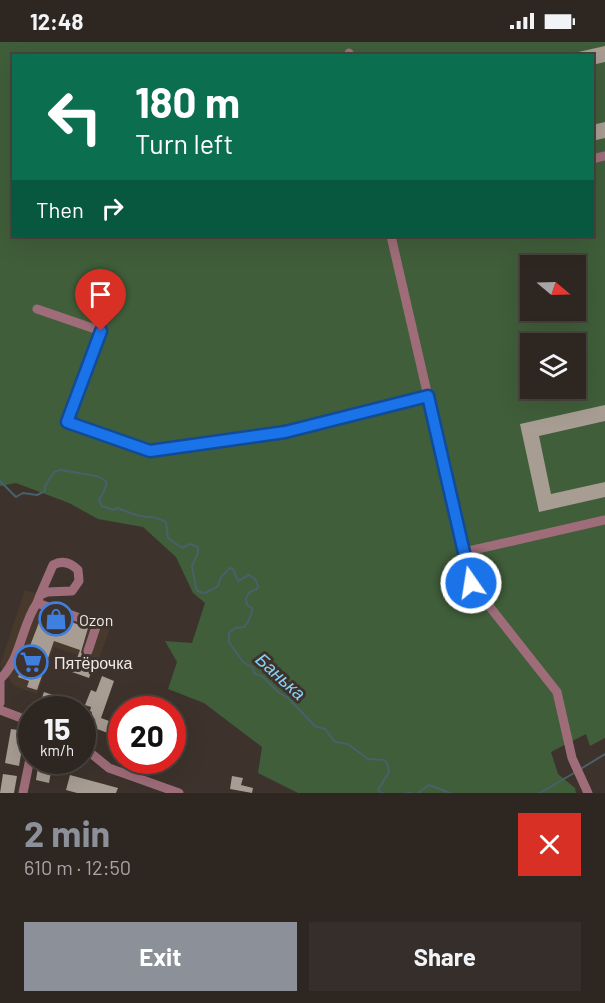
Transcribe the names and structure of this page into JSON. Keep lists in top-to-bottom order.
{
  "water": ["Банька"],
  "places": {
    "shop": ["Ozon"],
    "supermarket": ["Пятёрочка"]
  },
  "north": "right",
  "page": {
    "status": "12:48",
    "turn": ["180 m", "Turn left"],
    "then": "Then",
    "speed": "15 km/h",
    "limit": "20",
    "heading": ["2 min", "610 m · 12:50"],
    "buttons": ["Exit", "Share"]
  }
}
